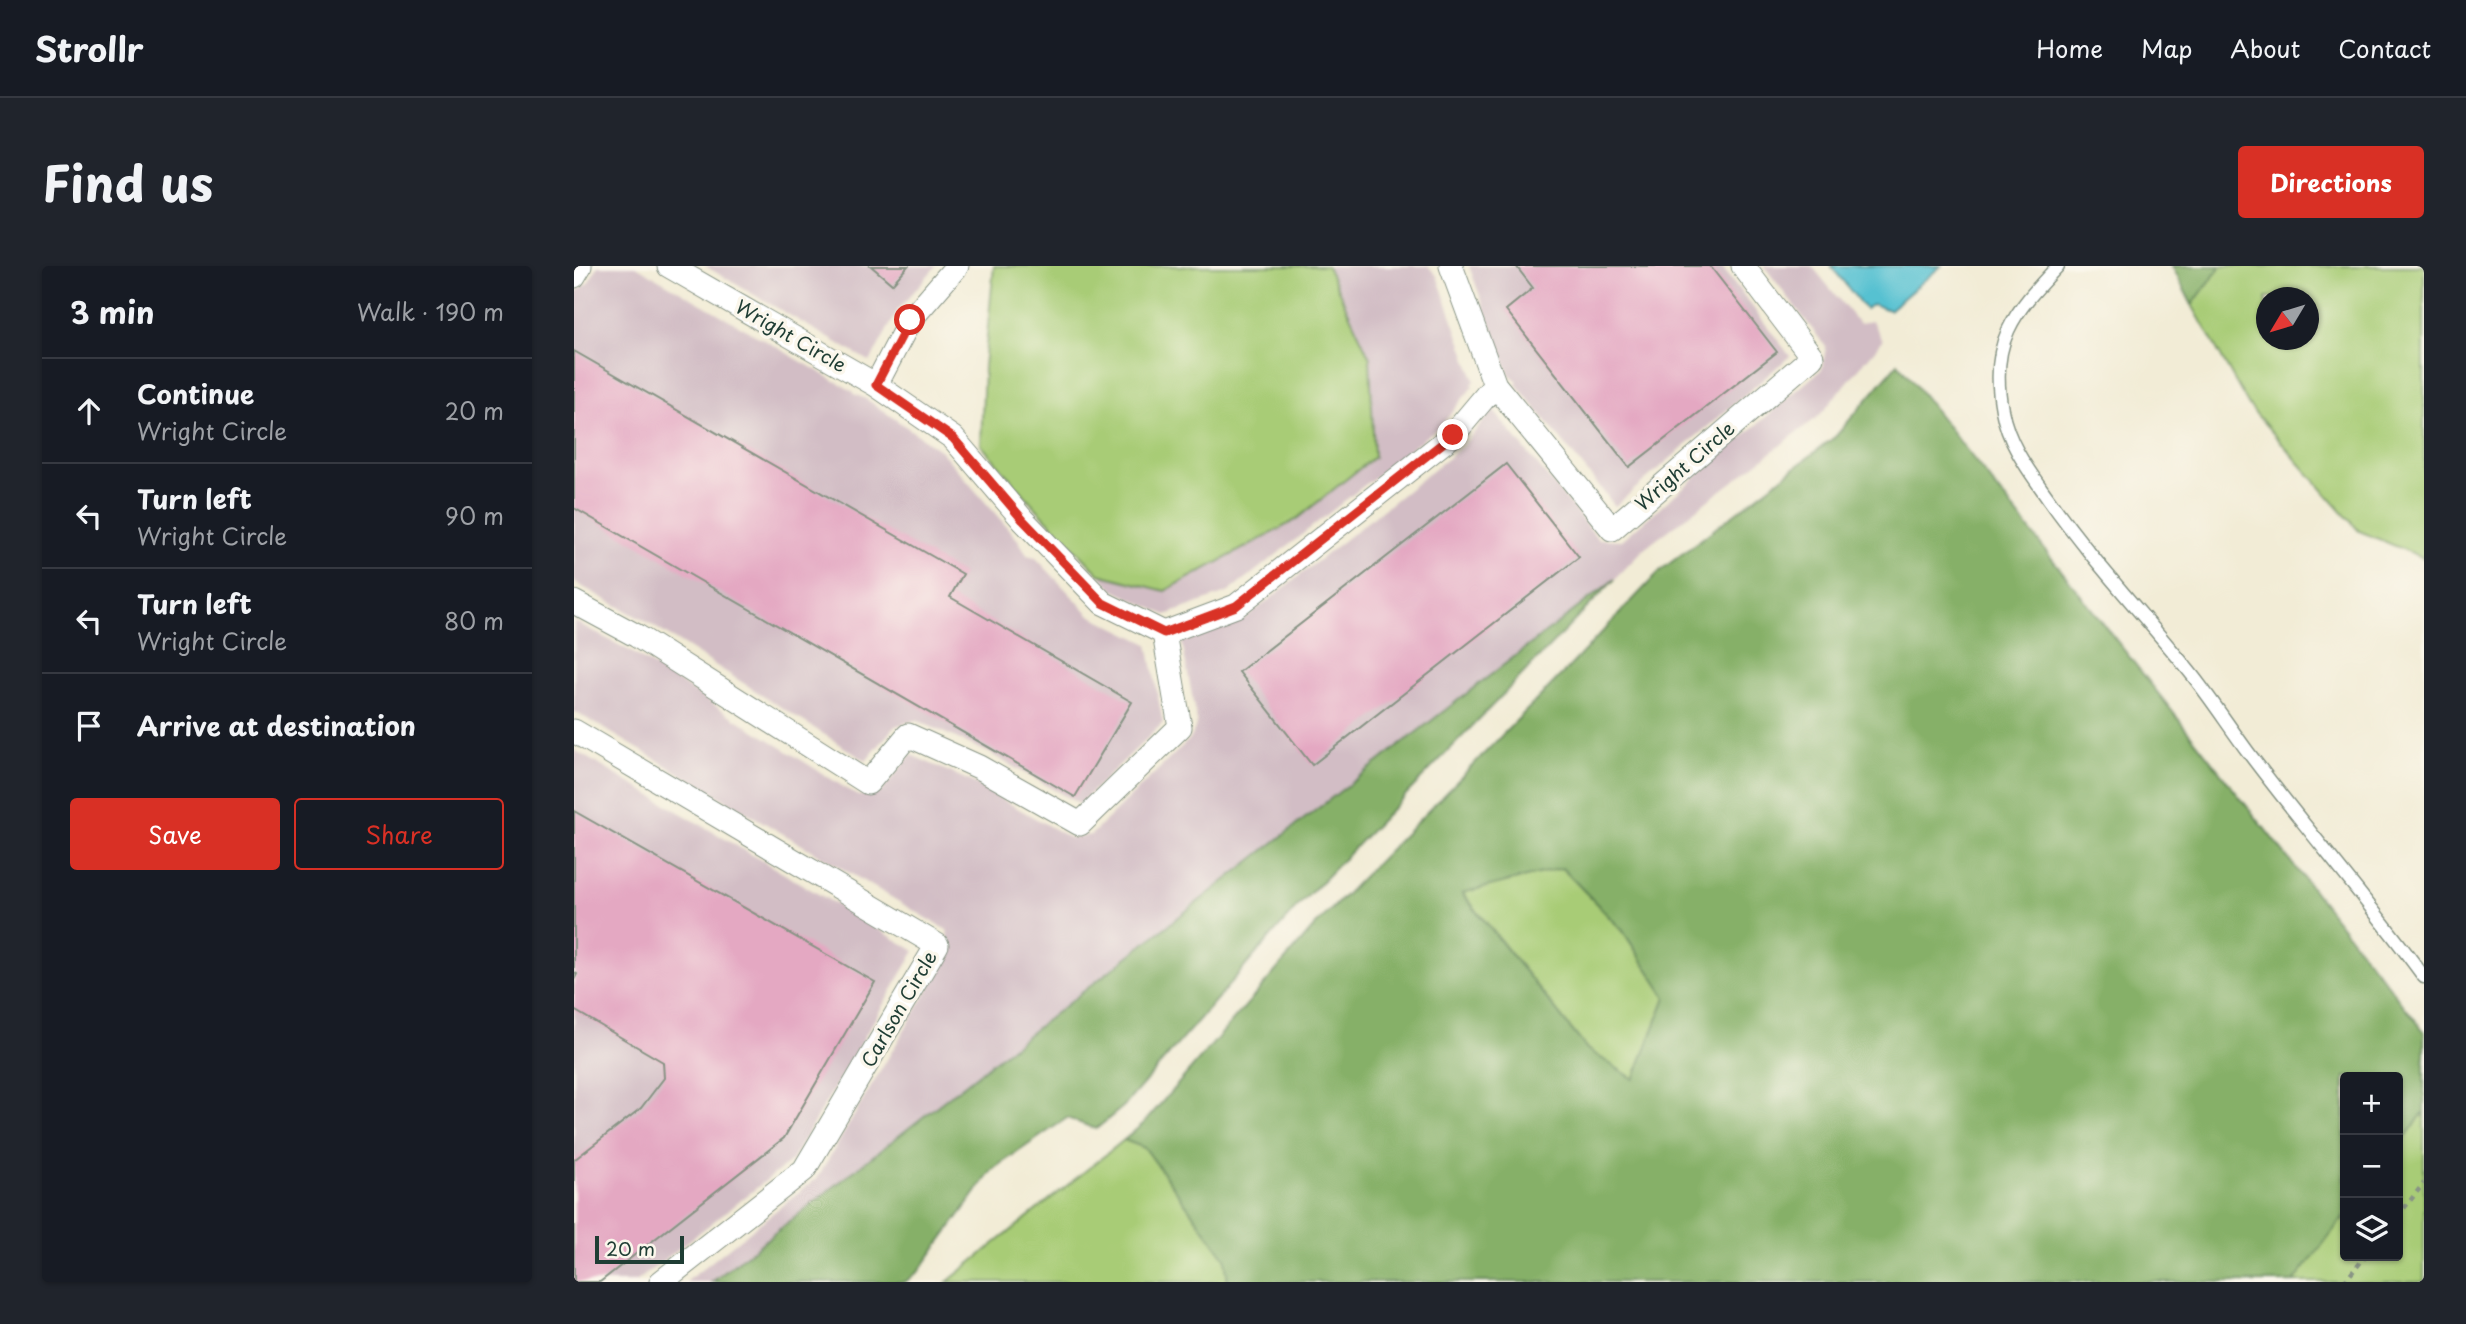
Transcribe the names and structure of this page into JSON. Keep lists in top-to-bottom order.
{
  "streets": {
    "street": ["Wright Circle", "Carlson Circle"]
  },
  "scale_bar": "20 m",
  "north": "bottom left",
  "page": {
    "header": "Strollr",
    "nav": [
      "Home",
      "Map",
      "About",
      "Contact"
    ],
    "title": "Find us",
    "buttons": [
      "Directions",
      ["Save", "Share"]
    ],
    "heading": ["3 min", "Walk · 190 m"],
    "list": [
      ["Continue", "Wright Circle", "20 m"],
      ["Turn left", "Wright Circle", "90 m"],
      ["Turn left", "Wright Circle", "80 m"],
      "Arrive at destination"
    ],
    "map_buttons": ["+", "−"],
    "scale": "20 m"
  }
}
